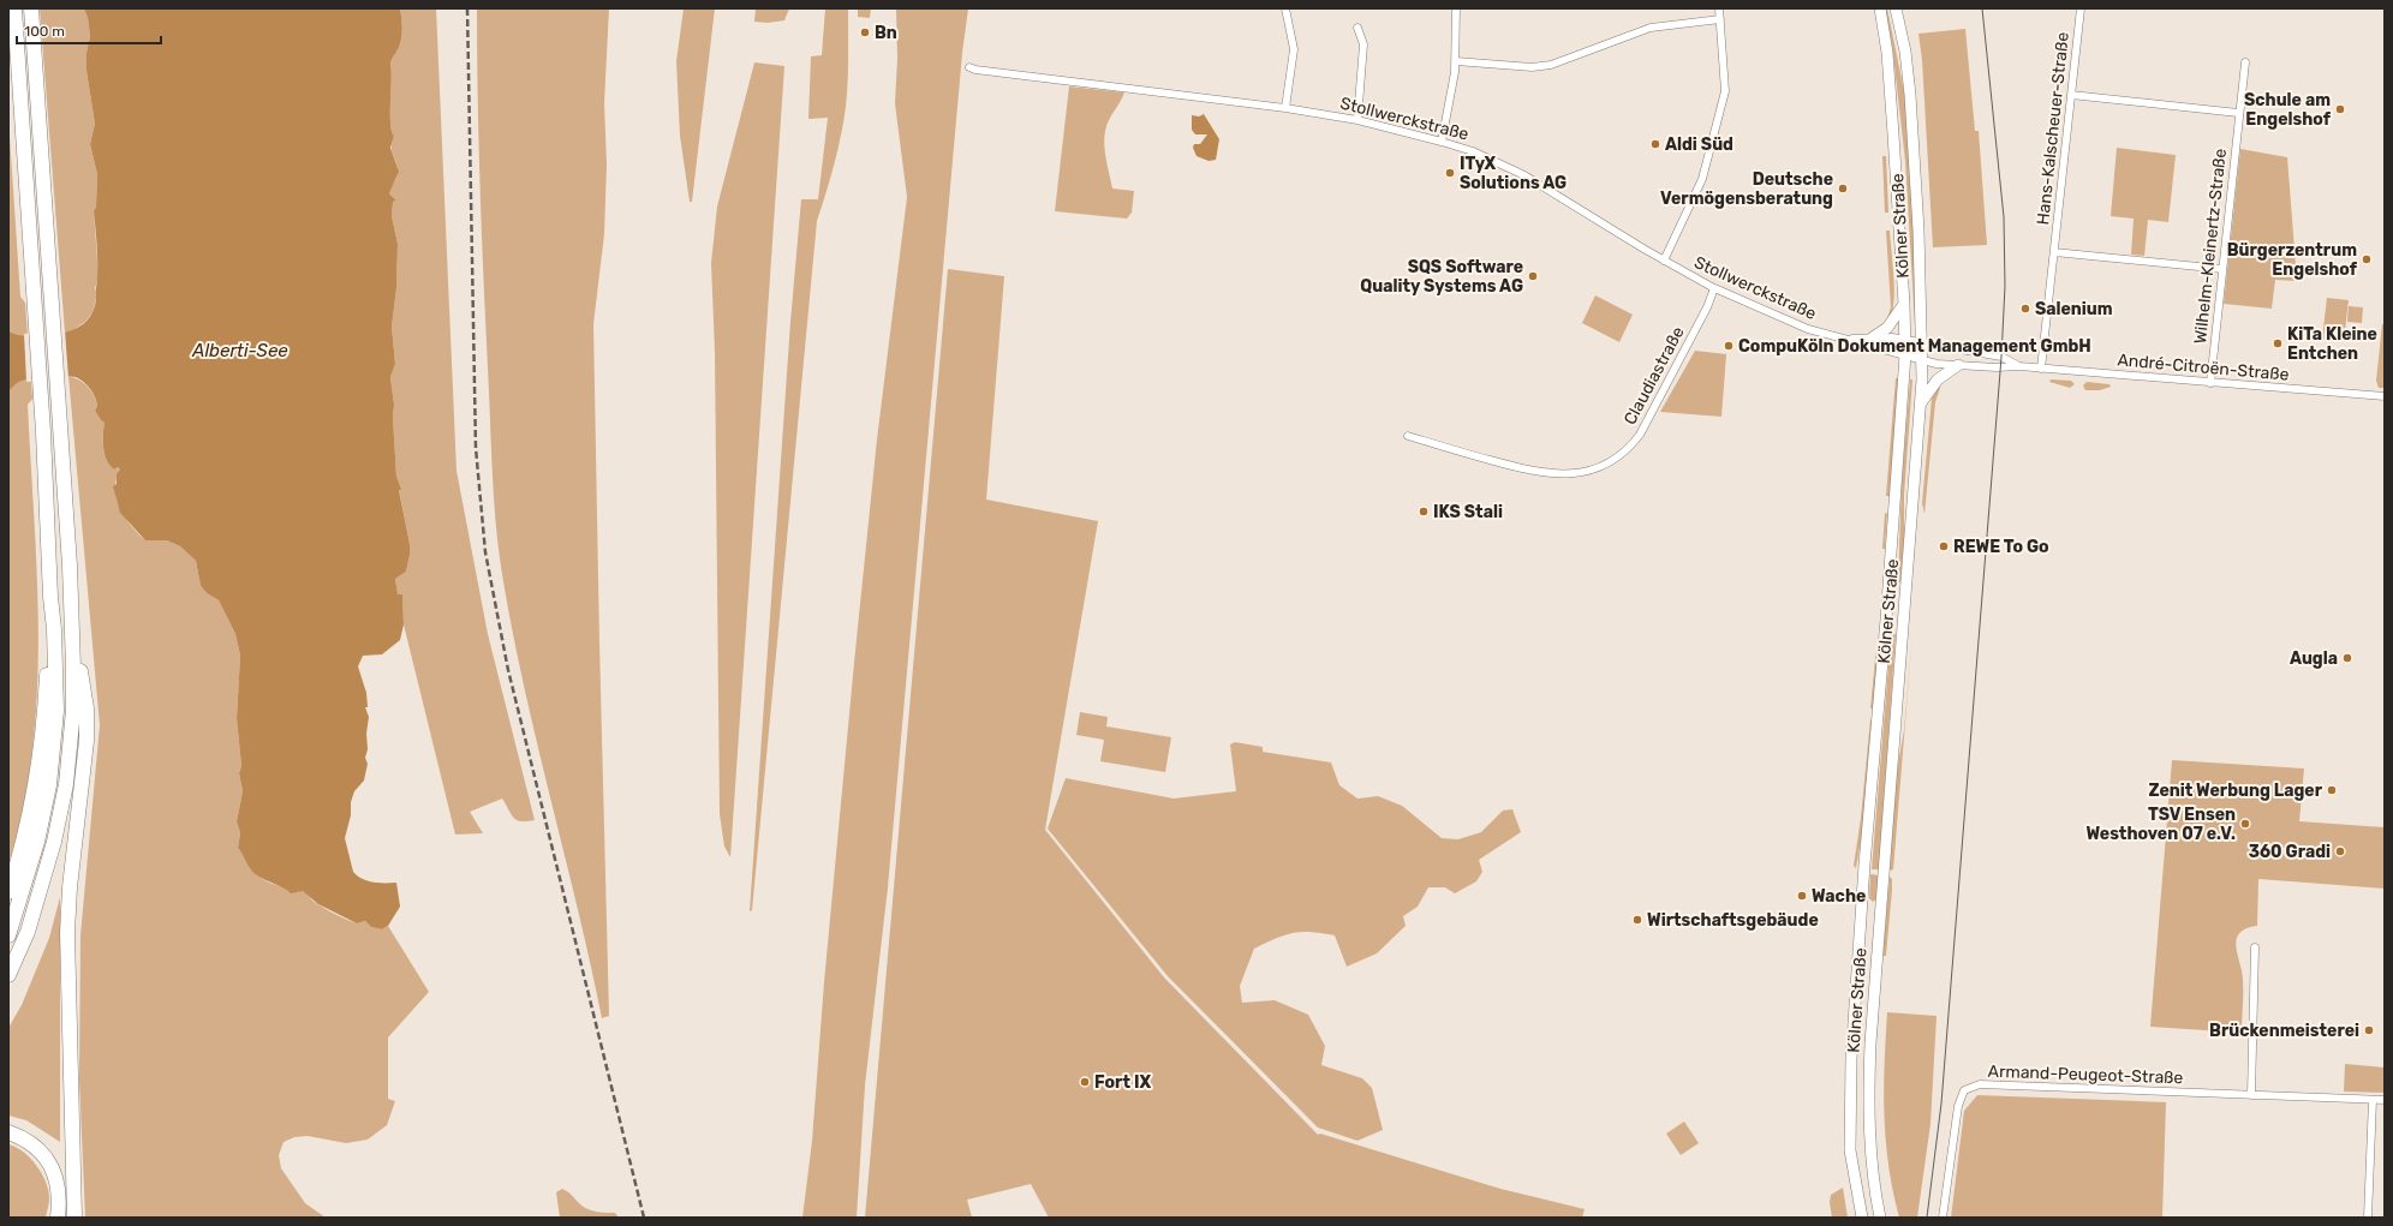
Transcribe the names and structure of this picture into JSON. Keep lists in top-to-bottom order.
{
  "streets": {
    "main road": ["Kölner Straße"],
    "street": [
      "Stollwerckstraße",
      "Hans-Kalscheuer-Straße",
      "Wilhelm-Kleinertz-Straße",
      "André-Citroën-Straße",
      "Claudiastraße",
      "Armand-Peugeot-Straße"
    ]
  },
  "crossings": [
    ["Stollwerckstraße", "Kölner Straße"],
    ["Stollwerckstraße", "André-Citroën-Straße"],
    ["Stollwerckstraße", "Claudiastraße"],
    ["Hans-Kalscheuer-Straße", "André-Citroën-Straße"],
    ["Kölner Straße", "André-Citroën-Straße"],
    ["Wilhelm-Kleinertz-Straße", "André-Citroën-Straße"]
  ],
  "water": ["Alberti-See"],
  "places": [
    "Bn",
    "Schule am Engelshof",
    "Aldi Süd",
    "ITyX Solutions AG",
    "Deutsche Vermögensberatung",
    "Bürgerzentrum Engelshof",
    "SQS Software Quality Systems AG",
    "Salenium",
    "KiTa Kleine Entchen",
    "CompuKöln Dokument Management GmbH",
    "IKS Stali",
    "REWE To Go",
    "Augla",
    "Zenit Werbung Lager",
    "TSV Ensen Westhoven 07 e.V.",
    "360 Gradi",
    "Wache",
    "Wirtschaftsgebäude",
    "Brückenmeisterei",
    "Fort IX"
  ],
  "scale_bar": "100 m"
}
